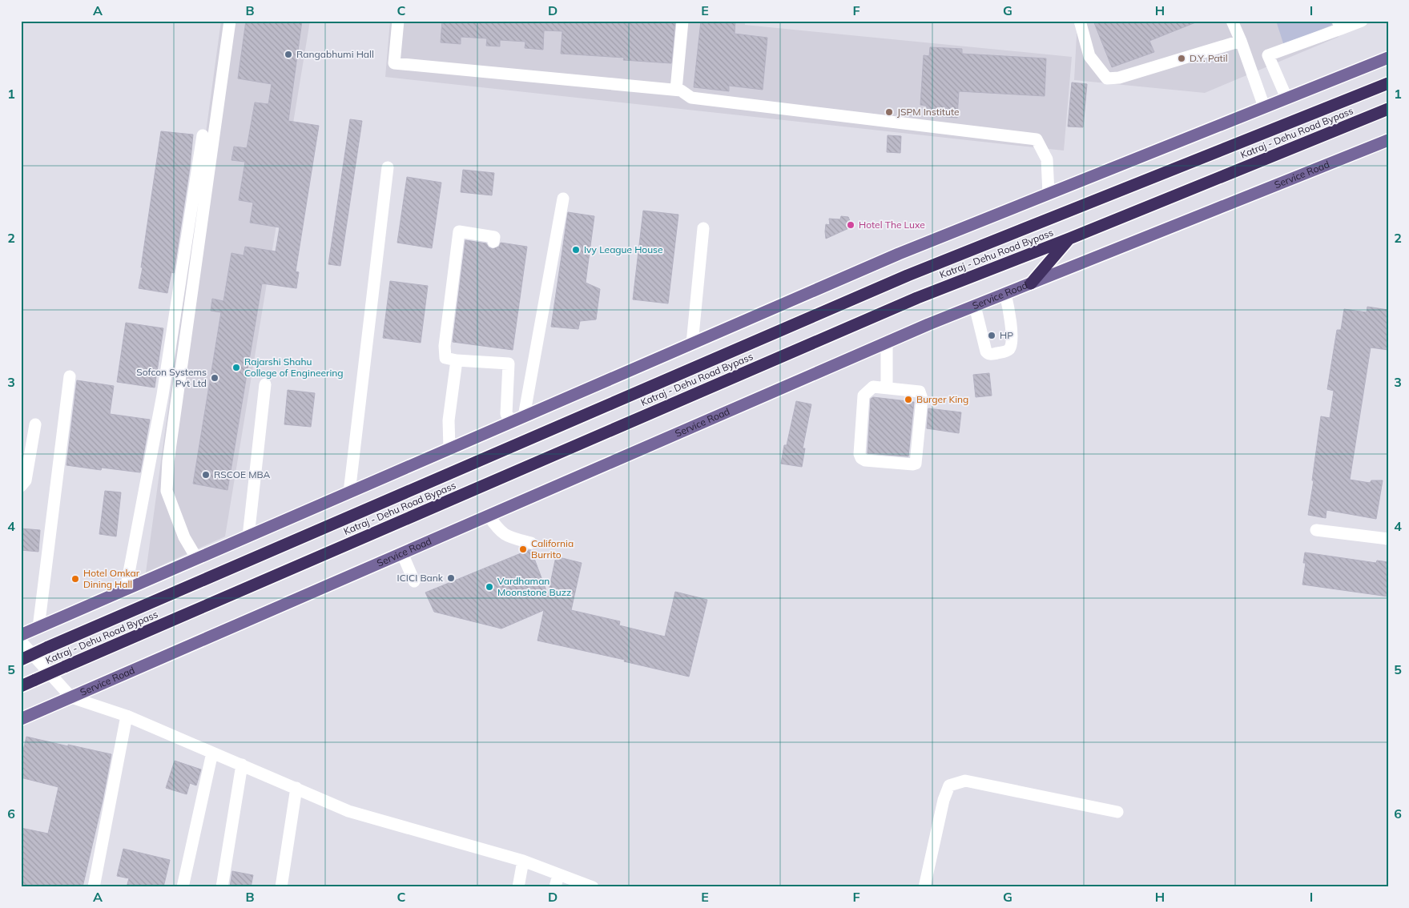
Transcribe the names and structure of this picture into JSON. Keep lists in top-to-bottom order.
{
  "streets": {
    "highway": ["Katraj - Dehu Road Bypass"],
    "main road": ["Service Road"]
  },
  "places": [
    "Rangabhumi Hall",
    "D.Y. Patil",
    "JSPM Institute",
    "Hotel The Luxe",
    "Ivy League House",
    "HP",
    "Rajarshi Shahu College of Engineering",
    "Sofcon Systems Pvt Ltd",
    "Burger King",
    "RSCOE MBA",
    "California Burrito",
    "ICICI Bank",
    "Hotel Omkar Dining Hall",
    "Vardhaman Moonstone Buzz"
  ],
  "grid": {
    "columns": [
      "A",
      "B",
      "C",
      "D",
      "E",
      "F",
      "G",
      "H",
      "I"
    ],
    "rows": [
      "1",
      "2",
      "3",
      "4",
      "5",
      "6"
    ]
  }
}
